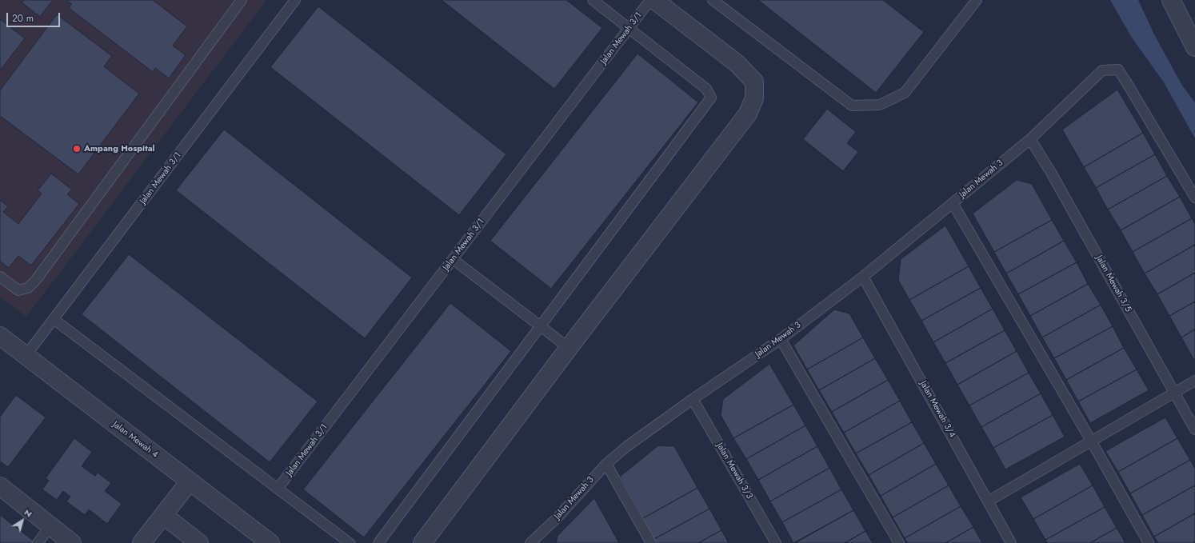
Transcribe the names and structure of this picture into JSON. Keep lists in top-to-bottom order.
{
  "streets": {
    "street": ["Jalan Mewah 4"],
    "lane": [
      "Jalan Mewah 3/1",
      "Jalan Mewah 3",
      "Jalan Mewah 3/5",
      "Jalan Mewah 3/4",
      "Jalan Mewah 3/3"
    ]
  },
  "crossings": [
    ["Jalan Mewah 3/1", "Jalan Mewah 4"],
    ["Jalan Mewah 3", "Jalan Mewah 3/5"],
    ["Jalan Mewah 3", "Jalan Mewah 3/4"],
    ["Jalan Mewah 3", "Jalan Mewah 3/3"]
  ],
  "places": ["Ampang Hospital"],
  "scale_bar": "20 m",
  "north": "top right"
}
